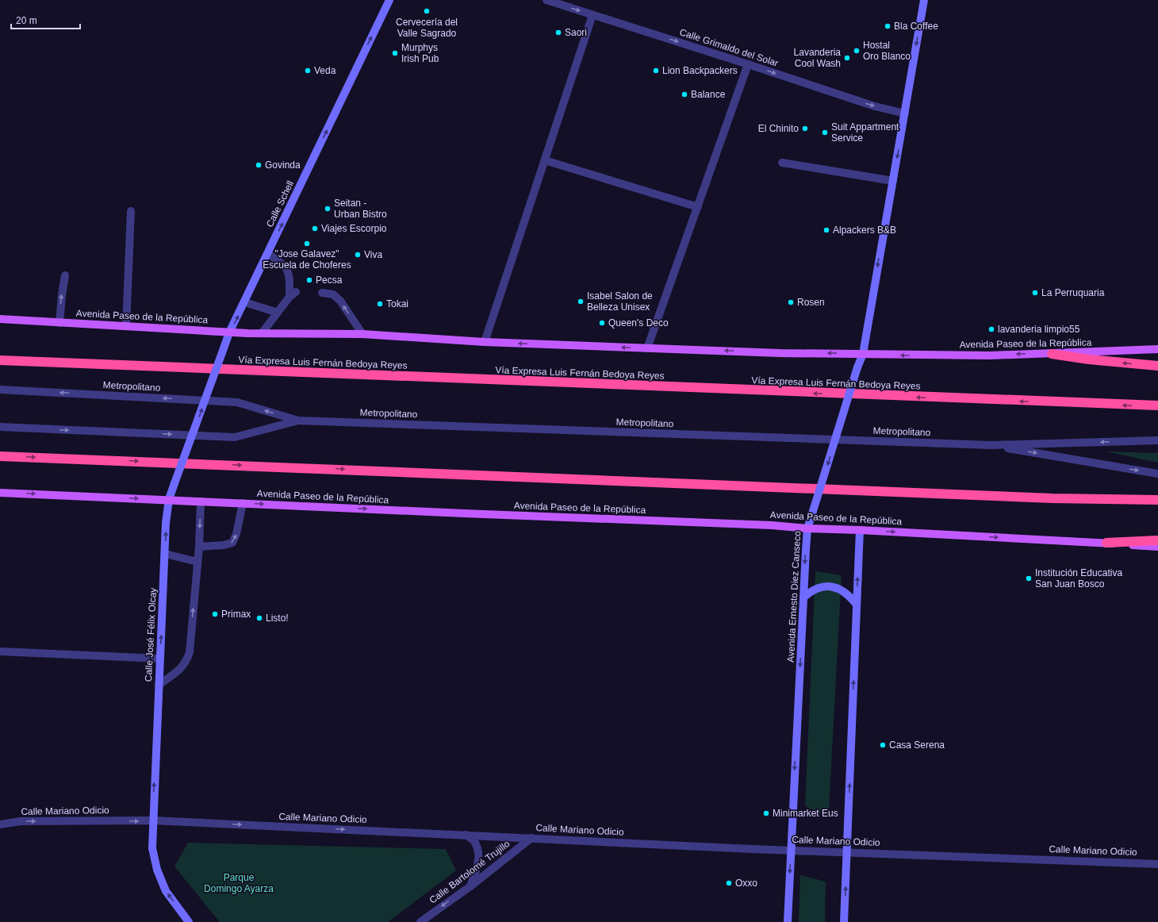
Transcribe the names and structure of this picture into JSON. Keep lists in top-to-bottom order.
{
  "streets": {
    "highway": ["Vía Expresa Luis Fernán Bedoya Reyes"],
    "main road": ["Avenida Paseo de la República"],
    "street": [
      "Calle Grimaldo del Solar",
      "Calle Schell",
      "Metropolitano",
      "Avenida Ernesto Diez Canseco",
      "Calle José Félix Olcay",
      "Calle Mariano Odicio",
      "Calle Bartolomé Trujillo"
    ]
  },
  "crossings": [
    ["Calle Grimaldo del Solar", "Avenida Ernesto Diez Canseco"],
    ["Calle Schell", "Avenida Paseo de la República"],
    ["Calle Schell", "Calle José Félix Olcay"],
    ["Avenida Paseo de la República", "Avenida Ernesto Diez Canseco"],
    ["Avenida Paseo de la República", "Calle José Félix Olcay"],
    ["Avenida Ernesto Diez Canseco", "Calle Mariano Odicio"],
    ["Calle José Félix Olcay", "Calle Mariano Odicio"],
    ["Calle Mariano Odicio", "Calle Bartolomé Trujillo"]
  ],
  "one_way": [
    "Calle Grimaldo del Solar",
    "Calle Schell",
    "Vía Expresa Luis Fernán Bedoya Reyes",
    "Calle José Félix Olcay",
    "Calle Mariano Odicio",
    "Calle Bartolomé Trujillo"
  ],
  "parks": ["Parque Domingo Ayarza"],
  "places": [
    "Cervecería del Valle Sagrado",
    "Bla Coffee",
    "Saori",
    "Hostal Oro Blanco",
    "Murphys Irish Pub",
    "Lavanderia Cool Wash",
    "Veda",
    "Lion Backpackers",
    "Balance",
    "El Chinito",
    "Suit Appartment Service",
    "Govinda",
    "Seitan - Urban Bistro",
    "Viajes Escorpio",
    "Alpackers B&B",
    "\"Jose Galavez\" Escuela de Choferes",
    "Viva",
    "Pecsa",
    "La Perruquaria",
    "Isabel Salon de Belleza Unisex",
    "Rosen",
    "Tokai",
    "Queen's Deco",
    "lavanderia limpio55",
    "Institución Educativa San Juan Bosco",
    "Primax",
    "Listo!",
    "Casa Serena",
    "Minimarket Eus",
    "Oxxo"
  ],
  "scale_bar": "20 m"
}
